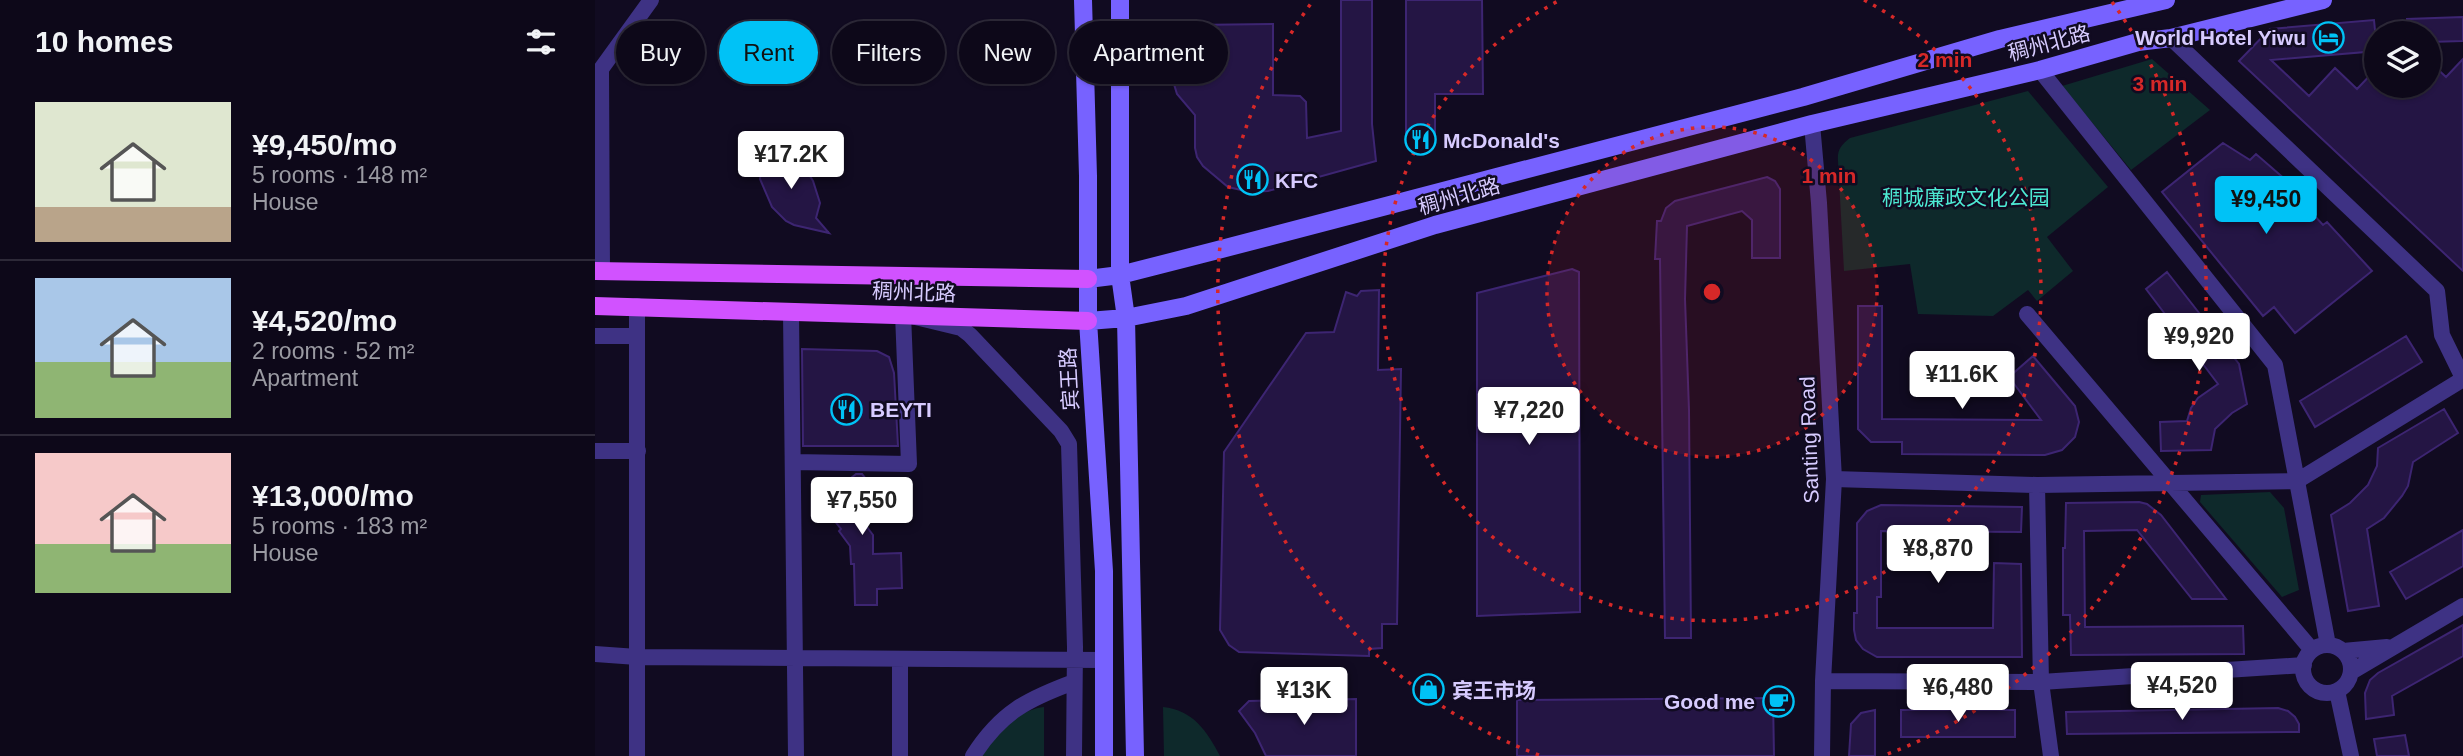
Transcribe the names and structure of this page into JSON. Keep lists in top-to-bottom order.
{
  "streets": {
    "main road": ["稠州北路", "宾王路"],
    "street": ["Santing Road"]
  },
  "crossings": [
    ["稠州北路", "宾王路"],
    ["稠州北路", "Santing Road"]
  ],
  "parks": ["稠城廉政文化公园"],
  "places": {
    "hotel": ["World Hotel Yiwu"],
    "restaurant": ["McDonald's", "KFC", "BEYTI"],
    "shop": ["宾王市场"],
    "cafe": ["Good me"]
  },
  "page": {
    "heading": "10 homes",
    "chip": [
      "Buy",
      "Rent",
      "Filters",
      "New",
      "Apartment"
    ],
    "list": [
      {
        "name": "¥9,450/mo",
        "note": "5 rooms · 148 m² · House"
      },
      {
        "name": "¥4,520/mo",
        "note": "2 rooms · 52 m² · Apartment"
      },
      {
        "name": "¥13,000/mo",
        "note": "5 rooms · 183 m² · House"
      }
    ],
    "price": [
      "¥17.2K",
      "¥9,450",
      "¥9,920",
      "¥11.6K",
      "¥7,220",
      "¥7,550",
      "¥8,870",
      "¥4,520",
      "¥6,480",
      "¥13K"
    ]
  },
  "rings": ["2 min", "3 min", "1 min"]
}
